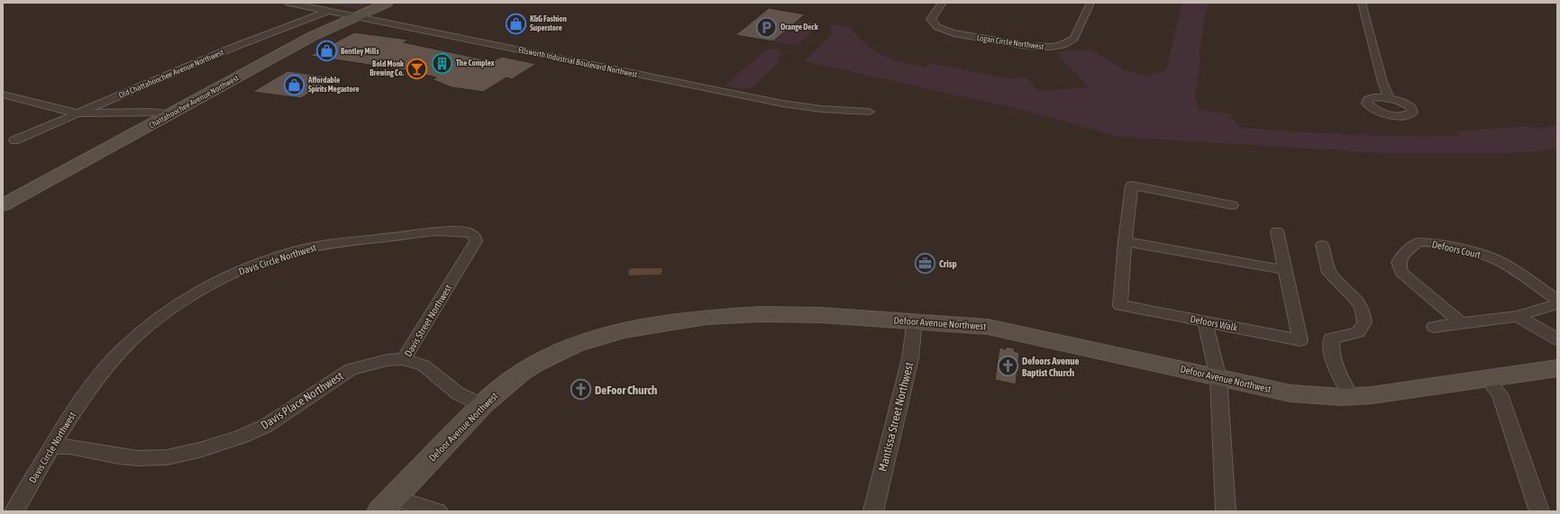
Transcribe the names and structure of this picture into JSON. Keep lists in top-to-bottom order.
{
  "streets": {
    "street": [
      "Logan Circle Northwest",
      "Ellsworth Industrial Boulevard Northwest",
      "Old Chattahoochee Avenue Northwest",
      "Chattahoochee Avenue Northwest",
      "Defoors Court",
      "Davis Circle Northwest",
      "Davis Street Northwest",
      "Defoor Avenue Northwest",
      "Defoors Walk",
      "Davis Place Northwest",
      "Mantissa Street Northwest"
    ]
  },
  "crossings": [
    ["Ellsworth Industrial Boulevard Northwest", "Old Chattahoochee Avenue Northwest"],
    ["Ellsworth Industrial Boulevard Northwest", "Chattahoochee Avenue Northwest"],
    ["Davis Circle Northwest", "Davis Street Northwest"],
    ["Davis Circle Northwest", "Davis Place Northwest"],
    ["Davis Street Northwest", "Defoor Avenue Northwest"],
    ["Davis Street Northwest", "Davis Place Northwest"],
    ["Defoor Avenue Northwest", "Mantissa Street Northwest"]
  ],
  "places": {
    "shop": ["K&G Fashion Superstore", "Bentley Mills", "Affordable Spirits Megastore"],
    "parking": ["Orange Deck"],
    "building": ["The Complex"],
    "bar": ["Bold Monk Brewing Co."],
    "office": ["Crisp"],
    "church": ["Defoors Avenue Baptist Church", "DeFoor Church"]
  }
}
